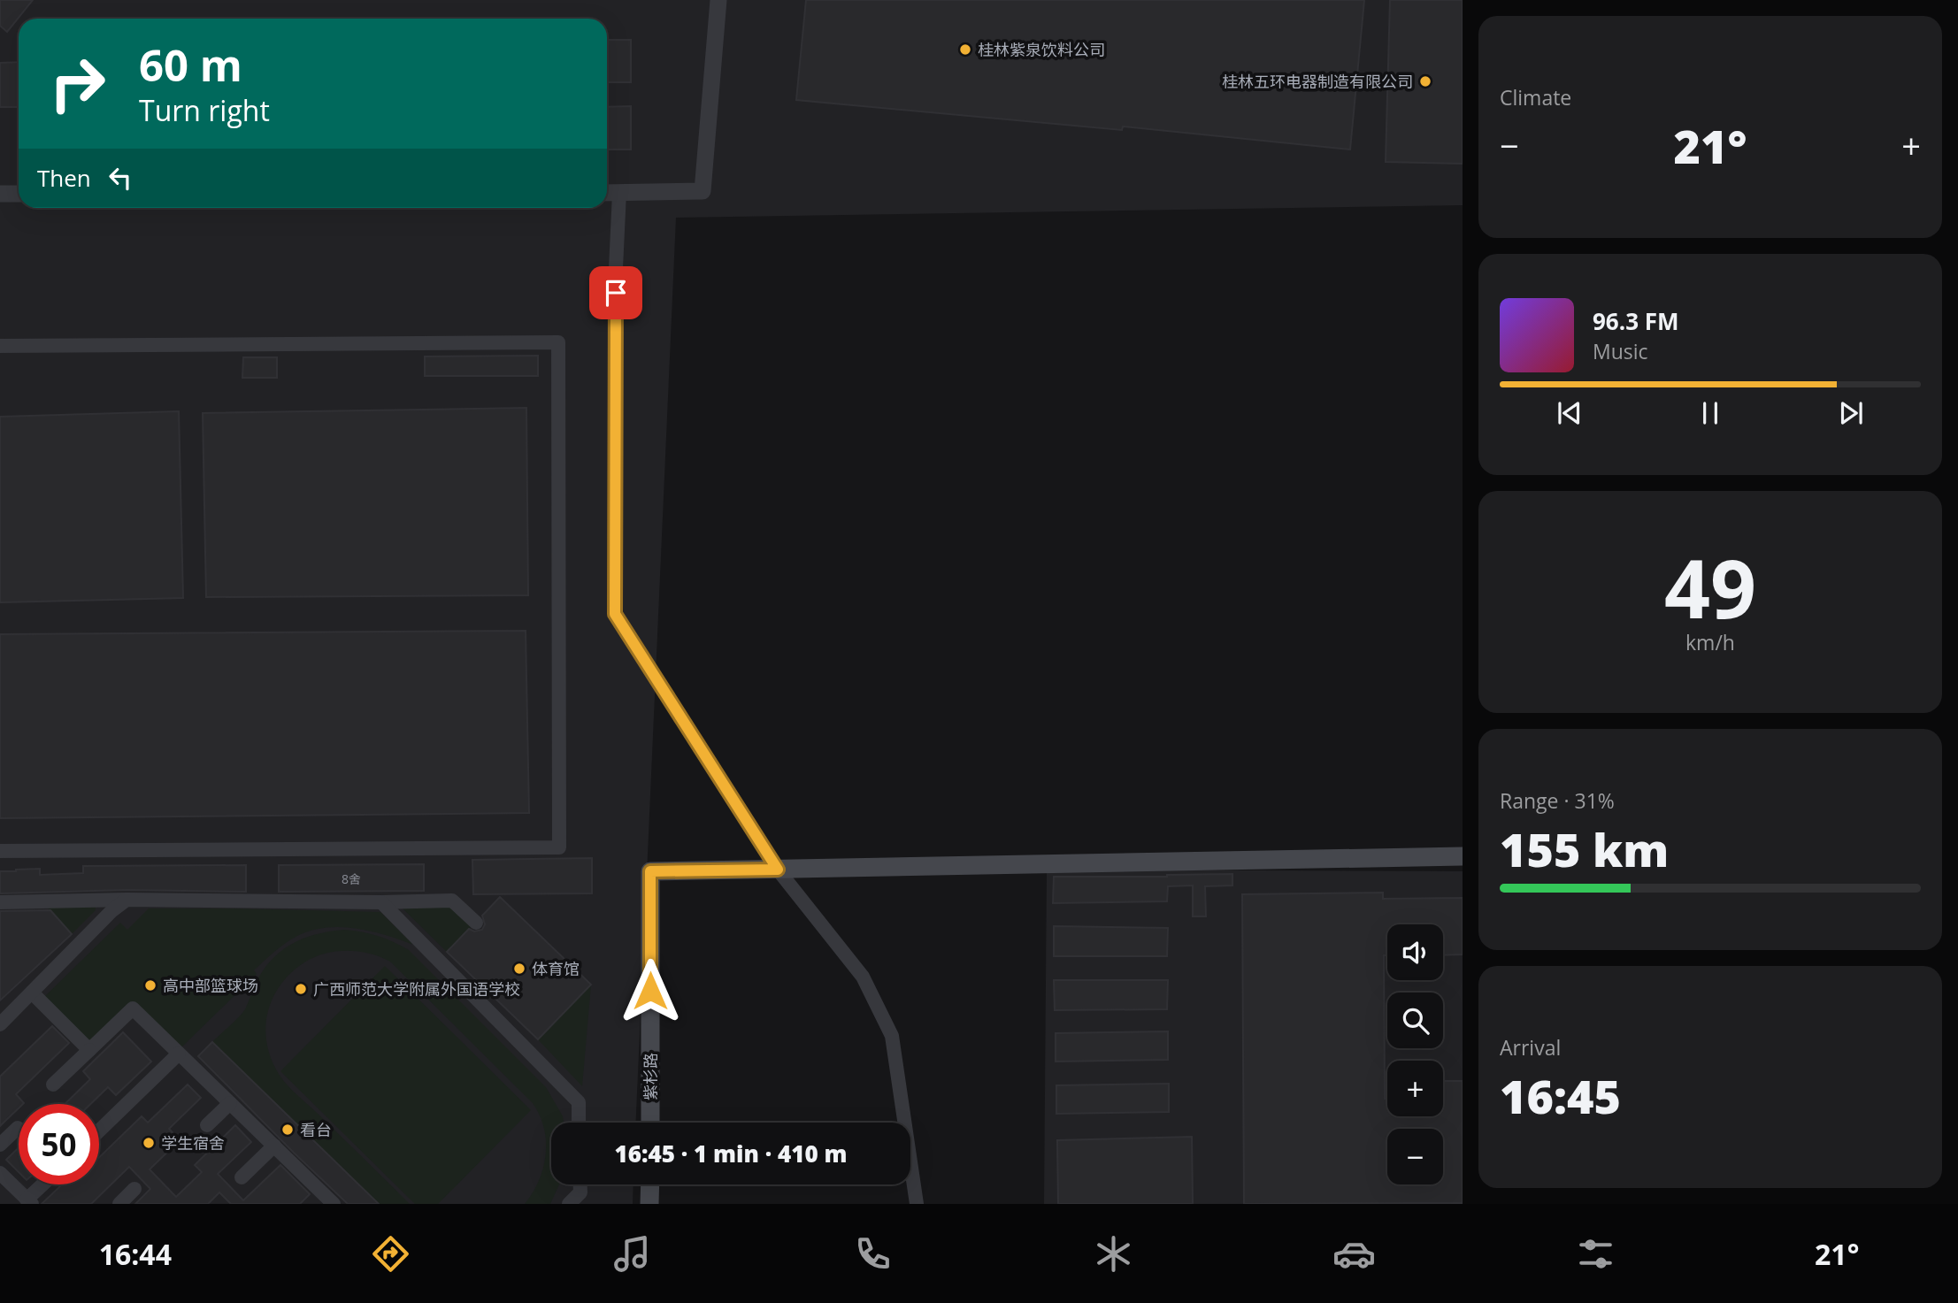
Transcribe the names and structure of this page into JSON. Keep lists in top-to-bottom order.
{
  "streets": {
    "main road": ["紫杉路"]
  },
  "places": [
    "桂林紫泉饮料公司",
    "桂林五环电器制造有限公司",
    "体育馆",
    "高中部篮球场",
    "广西师范大学附属外国语学校",
    "看台",
    "学生宿舍"
  ],
  "house_numbers": ["8舍"],
  "page": {
    "tile": [
      "Climate",
      ["49", "km/h"],
      ["Range · 31%", "155 km"],
      ["Arrival", "16:45"]
    ],
    "turn": ["60 m", "Turn right"],
    "heat": ["−", "21°", "+"],
    "then": "Then",
    "song": ["96.3 FM", "Music"],
    "map_buttons": ["+", "−"],
    "limit": "50",
    "trip": "16:45 · 1 min · 410 m",
    "tabs": ["16:44", "21°"]
  }
}
